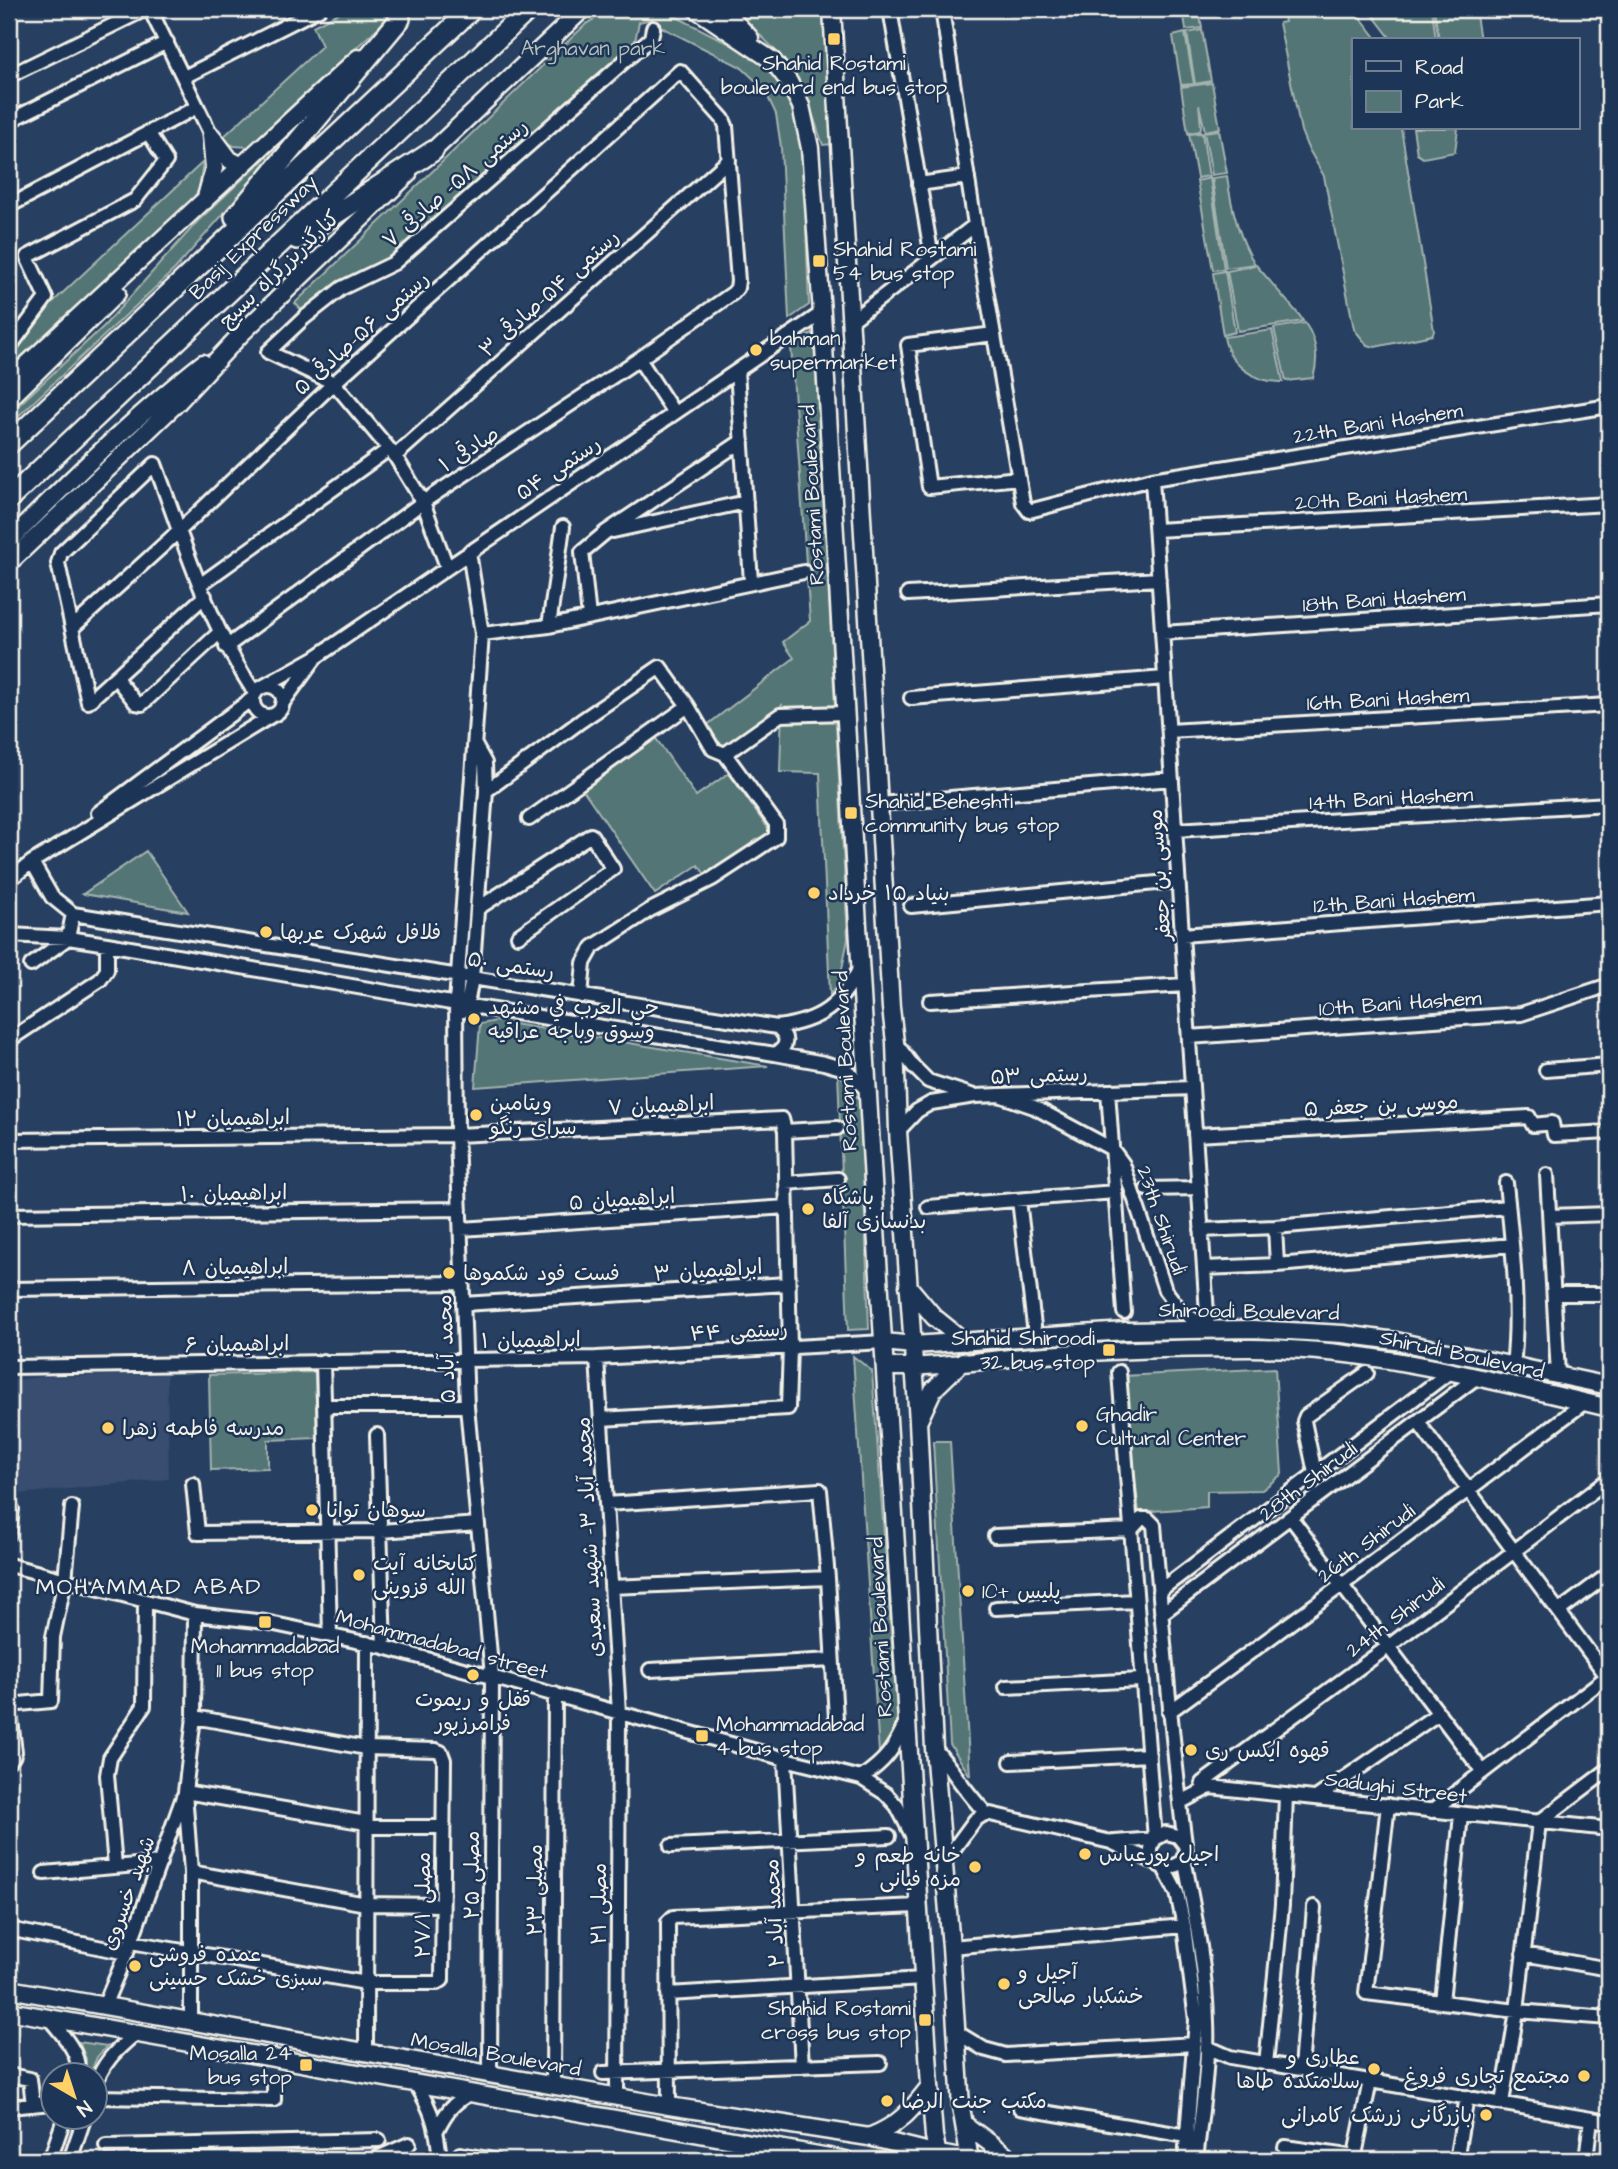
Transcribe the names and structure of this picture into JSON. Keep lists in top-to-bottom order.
{
  "streets": {
    "highway": ["Basij Expressway"],
    "main road": [
      "کنارگذربزرگراه بسیج",
      "Rostami Boulevard",
      "Shiroodi Boulevard",
      "Shirudi Boulevard",
      "Mosalla Boulevard"
    ],
    "street": [
      "رستمی ۵۸- صادقی ۷",
      "رستمی ۵۴-صادقی ۳",
      "رستمی ۵۶-صادقی ۵",
      "22th Bani Hashem",
      "صادقی ۱",
      "رستمی ۵۴",
      "20th Bani Hashem",
      "18th Bani Hashem",
      "16th Bani Hashem",
      "14th Bani Hashem",
      "موسی بن جعفر",
      "12th Bani Hashem",
      "رستمی ۵۰",
      "10th Bani Hashem",
      "رستمی ۵۳",
      "ابراهیمیان ۷",
      "موسی بن جعفر ۵",
      "ابراهیمیان ۱۲",
      "ابراهیمیان ۱۰",
      "ابراهیمیان ۵",
      "23th Shirudi",
      "ابراهیمیان ۸",
      "ابراهیمیان ۳",
      "رستمی ۴۴",
      "ابراهیمیان ۱",
      "ابراهیمیان ۶",
      "محمد آباد ۵",
      "28th Shirudi",
      "محمد آباد ۳- شهید سعیدی",
      "26th Shirudi",
      "24th Shirudi",
      "Mohammadabad street",
      "Sadughi Street",
      "مصلی ۲۵",
      "مصلی ۲۳",
      "شهید خسروی",
      "مصلی ۲۱",
      "مصلی ۲۷/۱",
      "محمد آباد ۲"
    ]
  },
  "crossings": [
    ["رستمی ۵۸- صادقی ۷", "رستمی ۵۶-صادقی ۵"],
    ["رستمی ۵۴-صادقی ۳", "رستمی ۵۶-صادقی ۵"],
    ["رستمی ۵۴-صادقی ۳", "صادقی ۱"],
    ["رستمی ۵۶-صادقی ۵", "صادقی ۱"],
    ["22th Bani Hashem", "موسی بن جعفر"],
    ["رستمی ۵۴", "Rostami Boulevard"],
    ["Rostami Boulevard", "رستمی ۵۰"],
    ["Rostami Boulevard", "Shiroodi Boulevard"],
    ["Rostami Boulevard", "رستمی ۴۴"],
    ["Rostami Boulevard", "Shirudi Boulevard"],
    ["Rostami Boulevard", "Mosalla Boulevard"],
    ["20th Bani Hashem", "موسی بن جعفر"],
    ["18th Bani Hashem", "موسی بن جعفر"],
    ["16th Bani Hashem", "موسی بن جعفر"],
    ["14th Bani Hashem", "موسی بن جعفر"],
    ["موسی بن جعفر", "12th Bani Hashem"],
    ["موسی بن جعفر", "10th Bani Hashem"],
    ["موسی بن جعفر", "رستمی ۵۳"],
    ["موسی بن جعفر", "موسی بن جعفر ۵"],
    ["موسی بن جعفر", "23th Shirudi"],
    ["موسی بن جعفر", "Shiroodi Boulevard"],
    ["رستمی ۵۳", "23th Shirudi"],
    ["ابراهیمیان ۷", "ابراهیمیان ۱۲"],
    ["ابراهیمیان ۷", "محمد آباد ۵"],
    ["ابراهیمیان ۱۲", "محمد آباد ۵"],
    ["ابراهیمیان ۱۰", "محمد آباد ۵"],
    ["ابراهیمیان ۵", "محمد آباد ۵"],
    ["23th Shirudi", "Shiroodi Boulevard"],
    ["ابراهیمیان ۸", "محمد آباد ۵"],
    ["ابراهیمیان ۳", "محمد آباد ۵"],
    ["Shiroodi Boulevard", "رستمی ۴۴"],
    ["رستمی ۴۴", "ابراهیمیان ۱"],
    ["رستمی ۴۴", "محمد آباد ۳- شهید سعیدی"],
    ["ابراهیمیان ۱", "ابراهیمیان ۶"],
    ["ابراهیمیان ۱", "محمد آباد ۵"],
    ["ابراهیمیان ۱", "محمد آباد ۳- شهید سعیدی"],
    ["ابراهیمیان ۶", "محمد آباد ۵"],
    ["محمد آباد ۵", "Mohammadabad street"],
    ["محمد آباد ۵", "مصلی ۲۵"],
    ["Shirudi Boulevard", "28th Shirudi"],
    ["Shirudi Boulevard", "26th Shirudi"],
    ["محمد آباد ۳- شهید سعیدی", "Mohammadabad street"],
    ["محمد آباد ۳- شهید سعیدی", "مصلی ۲۱"],
    ["24th Shirudi", "Sadughi Street"],
    ["Mohammadabad street", "مصلی ۲۵"],
    ["Mohammadabad street", "مصلی ۲۳"],
    ["Mohammadabad street", "مصلی ۲۱"],
    ["Mohammadabad street", "محمد آباد ۲"],
    ["مصلی ۲۵", "Mosalla Boulevard"],
    ["مصلی ۲۳", "Mosalla Boulevard"],
    ["شهید خسروی", "Mosalla Boulevard"],
    ["مصلی ۲۱", "Mosalla Boulevard"]
  ],
  "districts": ["MOHAMMAD ABAD"],
  "parks": ["Arghavan park"],
  "places": {
    "transit": [
      "Shahid Rostami boulevard end bus stop",
      "Shahid Rostami 54 bus stop",
      "Shahid Beheshti community bus stop",
      "Shahid Shiroodi 32 bus stop",
      "Mohammadabad 11 bus stop",
      "Mohammadabad 4 bus stop",
      "Shahid Rostami cross bus stop",
      "Mosalla 24 bus stop"
    ],
    "other": [
      "bahman supermarket",
      "بنیاد ۱۵ خرداد",
      "فلافل شهرک عربها",
      "حي العرب في مشهد وسوق وباجه عراقيه",
      "ویتامین سرای رنگو",
      "باشگاه بدنسازی آلفا",
      "فست فود شکموها",
      "Ghadir Cultural Center",
      "مدرسه فاطمه زهرا",
      "سوهان توانا",
      "کتابخانه آیت الله قزوینی",
      "پلیس +10",
      "قفل و ریموت فرامرزپور",
      "قهوه ایکس ری",
      "اجیل پورعباس",
      "خانه طعم و مزه فیانی",
      "عمده فروشی سبزی خشک حسینی",
      "آجیل و خشکبار صالحی",
      "عطاری و سلامتکده طاها",
      "مجتمع تجاری فروغ",
      "مكتب جنت الرضا",
      "بازرگانی زرشک کامرانی"
    ]
  },
  "legend": ["Road", "Park"],
  "north": "bottom right"
}
